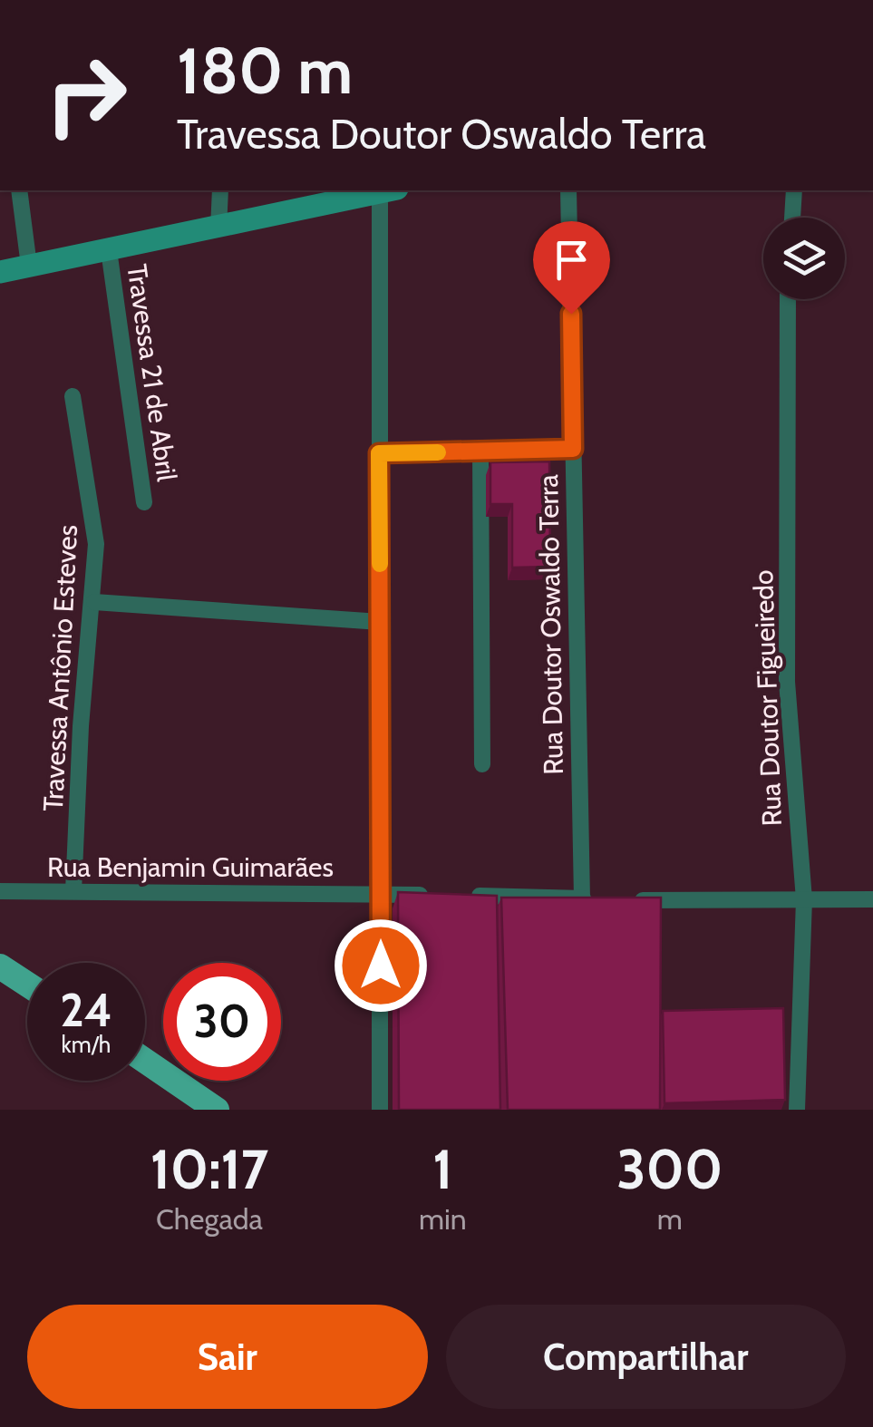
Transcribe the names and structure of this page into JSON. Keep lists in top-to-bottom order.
{
  "streets": {
    "street": [
      "Travessa 21 de Abril",
      "Rua Doutor Oswaldo Terra",
      "Travessa Antônio Esteves",
      "Rua Doutor Figueiredo",
      "Rua Benjamin Guimarães"
    ]
  },
  "crossings": [
    ["Travessa Antônio Esteves", "Rua Benjamin Guimarães"]
  ],
  "page": {
    "turn": ["180 m", "Travessa Doutor Oswaldo Terra"],
    "speed": "24 km/h",
    "limit": "30",
    "eta": [
      "10:17",
      "Chegada",
      "1",
      "min",
      "300",
      "m"
    ],
    "buttons": ["Sair", "Compartilhar"]
  }
}
